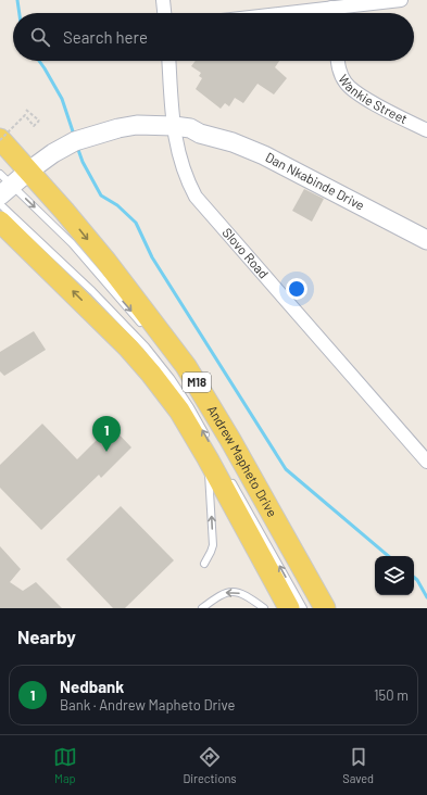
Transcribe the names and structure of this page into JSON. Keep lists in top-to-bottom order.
{
  "streets": {
    "main road": ["M18", "Andrew Mapheto Drive"],
    "street": ["Wankie Street", "Dan Nkabinde Drive", "Slovo Road"]
  },
  "crossings": [
    ["Dan Nkabinde Drive", "Slovo Road"],
    ["Dan Nkabinde Drive", "M18"],
    ["Dan Nkabinde Drive", "Andrew Mapheto Drive"],
    ["M18", "Andrew Mapheto Drive"]
  ],
  "page": {
    "search": "Search here",
    "pins": "1",
    "heading": "Nearby",
    "list": [
      {
        "mark": "1",
        "name": "Nedbank",
        "note": "Bank · Andrew Mapheto Drive",
        "value": "150 m"
      }
    ],
    "nav": ["Map", "Directions", "Saved"]
  }
}
